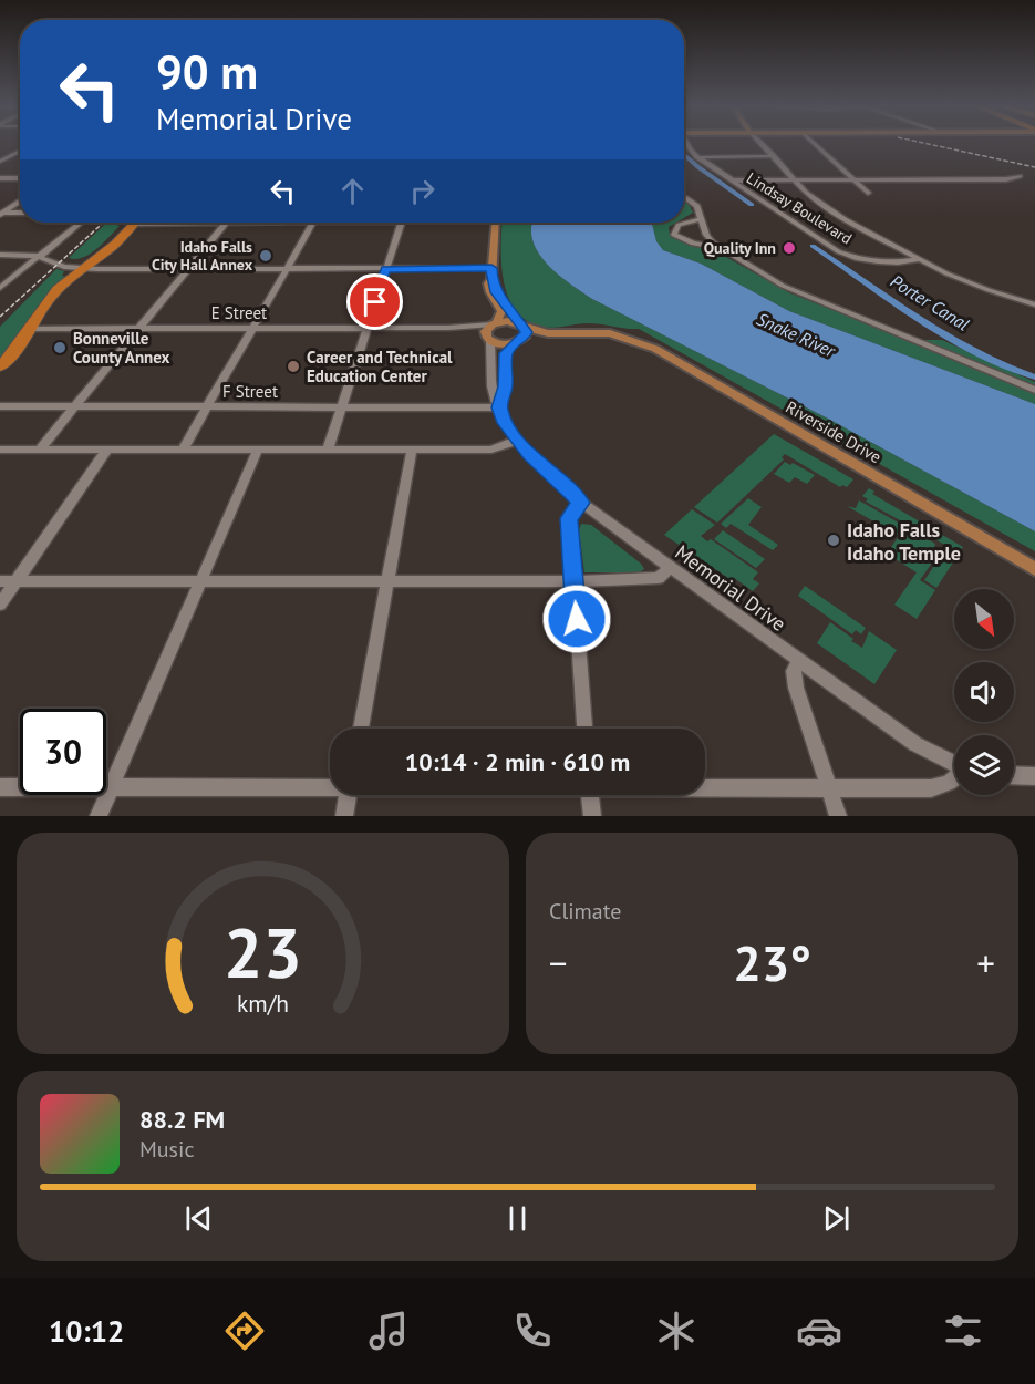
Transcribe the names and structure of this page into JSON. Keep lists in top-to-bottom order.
{
  "streets": {
    "main road": ["Riverside Drive"],
    "street": [
      "Lindsay Boulevard",
      "E Street",
      "F Street",
      "Memorial Drive"
    ]
  },
  "crossings": [
    ["E Street", "Riverside Drive"],
    ["E Street", "Memorial Drive"],
    ["F Street", "Memorial Drive"],
    ["Riverside Drive", "Memorial Drive"]
  ],
  "water": ["Porter Canal", "Snake River"],
  "places": [
    "Quality Inn",
    "Idaho Falls City Hall Annex",
    "Bonneville County Annex",
    "Career and Technical Education Center",
    "Idaho Falls Idaho Temple"
  ],
  "north": "bottom right",
  "page": {
    "turn": ["90 m", "Memorial Drive"],
    "limit": "30",
    "trip": "10:14 · 2 min · 610 m",
    "tile": "Climate",
    "heat": ["−", "23°", "+"],
    "song": ["88.2 FM", "Music"],
    "tabs": "10:12",
    "gauge": ["23", "km/h"]
  }
}
